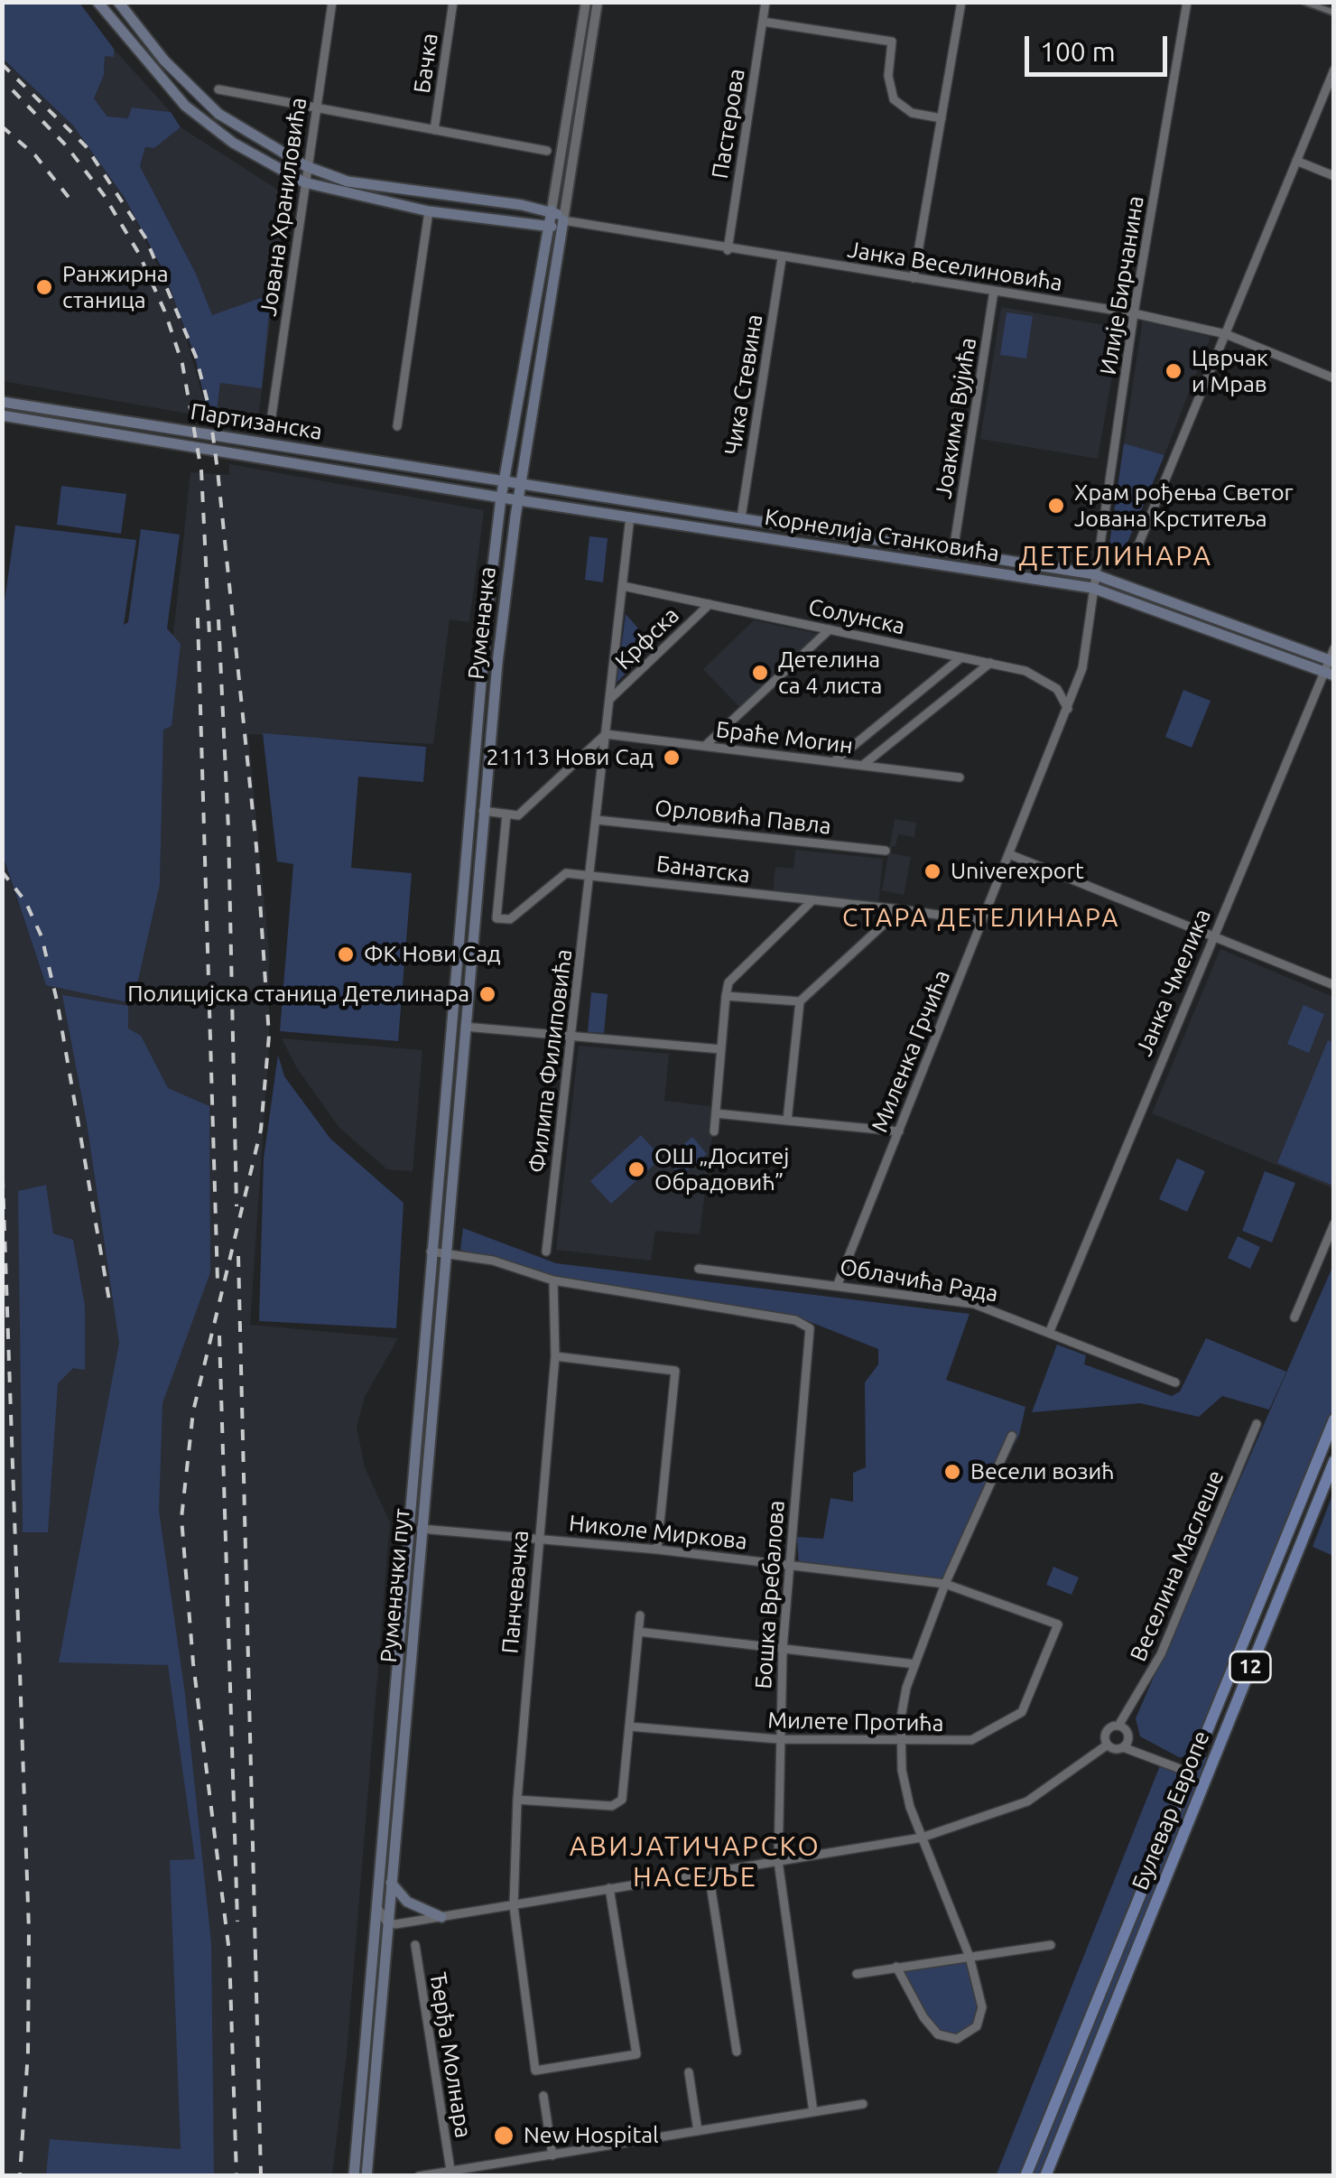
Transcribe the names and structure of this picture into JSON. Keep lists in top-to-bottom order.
{
  "streets": {
    "main road": [
      "Партизанска",
      "Корнелија Станковића",
      "Руменачка",
      "Руменачки пут",
      "12",
      "Булевар Европе"
    ],
    "street": [
      "Бачка",
      "Пастерова",
      "Јована Храниловића",
      "Јанка Веселиновића",
      "Илије Бирчанина",
      "Чика Стевина",
      "Јоакима Вујића",
      "Солунска",
      "Крфска",
      "Браће Могин",
      "Орловића Павла",
      "Банатска",
      "Јанка Чмелика",
      "Миленка Грчића",
      "Филипа Филиповића",
      "Облачића Рада",
      "Николе Миркова",
      "Веселина Маслеше",
      "Панчевачка",
      "Бошка Вребалова",
      "Милете Протића",
      "Ђерђа Молнара"
    ]
  },
  "crossings": [
    ["Пастерова", "Јанка Веселиновића"],
    ["Јанка Веселиновића", "Илије Бирчанина"],
    ["Јанка Веселиновића", "Чика Стевина"],
    ["Јанка Веселиновића", "Јоакима Вујића"],
    ["Јанка Веселиновића", "Руменачка"],
    ["Илије Бирчанина", "Корнелија Станковића"],
    ["Илије Бирчанина", "Миленка Грчића"],
    ["Чика Стевина", "Корнелија Станковића"],
    ["Јоакима Вујића", "Корнелија Станковића"],
    ["Партизанска", "Корнелија Станковића"],
    ["Партизанска", "Руменачка"],
    ["Корнелија Станковића", "Руменачка"],
    ["Корнелија Станковића", "Јанка Чмелика"],
    ["Корнелија Станковића", "Миленка Грчића"],
    ["Корнелија Станковића", "Филипа Филиповића"],
    ["Солунска", "Крфска"],
    ["Солунска", "Миленка Грчића"],
    ["Солунска", "Филипа Филиповића"],
    ["Руменачка", "Руменачки пут"],
    ["Крфска", "Филипа Филиповића"],
    ["Браће Могин", "Филипа Филиповића"],
    ["Орловића Павла", "Филипа Филиповића"],
    ["Банатска", "Миленка Грчића"],
    ["Банатска", "Филипа Филиповића"],
    ["Јанка Чмелика", "Облачића Рада"],
    ["Миленка Грчића", "Облачића Рада"],
    ["Николе Миркова", "Руменачки пут"],
    ["Николе Миркова", "Панчевачка"],
    ["Николе Миркова", "Бошка Вребалова"],
    ["Николе Миркова", "Милете Протића"],
    ["Панчевачка", "Бошка Вребалова"],
    ["Бошка Вребалова", "Милете Протића"]
  ],
  "districts": ["ДЕТЕЛИНАРА", "СТАРА ДЕТЕЛИНАРА", "АВИЈАТИЧАРСКО НАСЕЉЕ"],
  "places": [
    "Ранжирна станица",
    "Цврчак и Мрав",
    "Храм рођења Светог Јована Крститеља",
    "Детелина са 4 листа",
    "21113 Нови Сад",
    "Univerexport",
    "ФК Нови Сад",
    "Полицијска станица Детелинара",
    "ОШ „Доситеј Обрадовић”",
    "Весели возић",
    "New Hospital"
  ],
  "scale_bar": "100 m"
}
